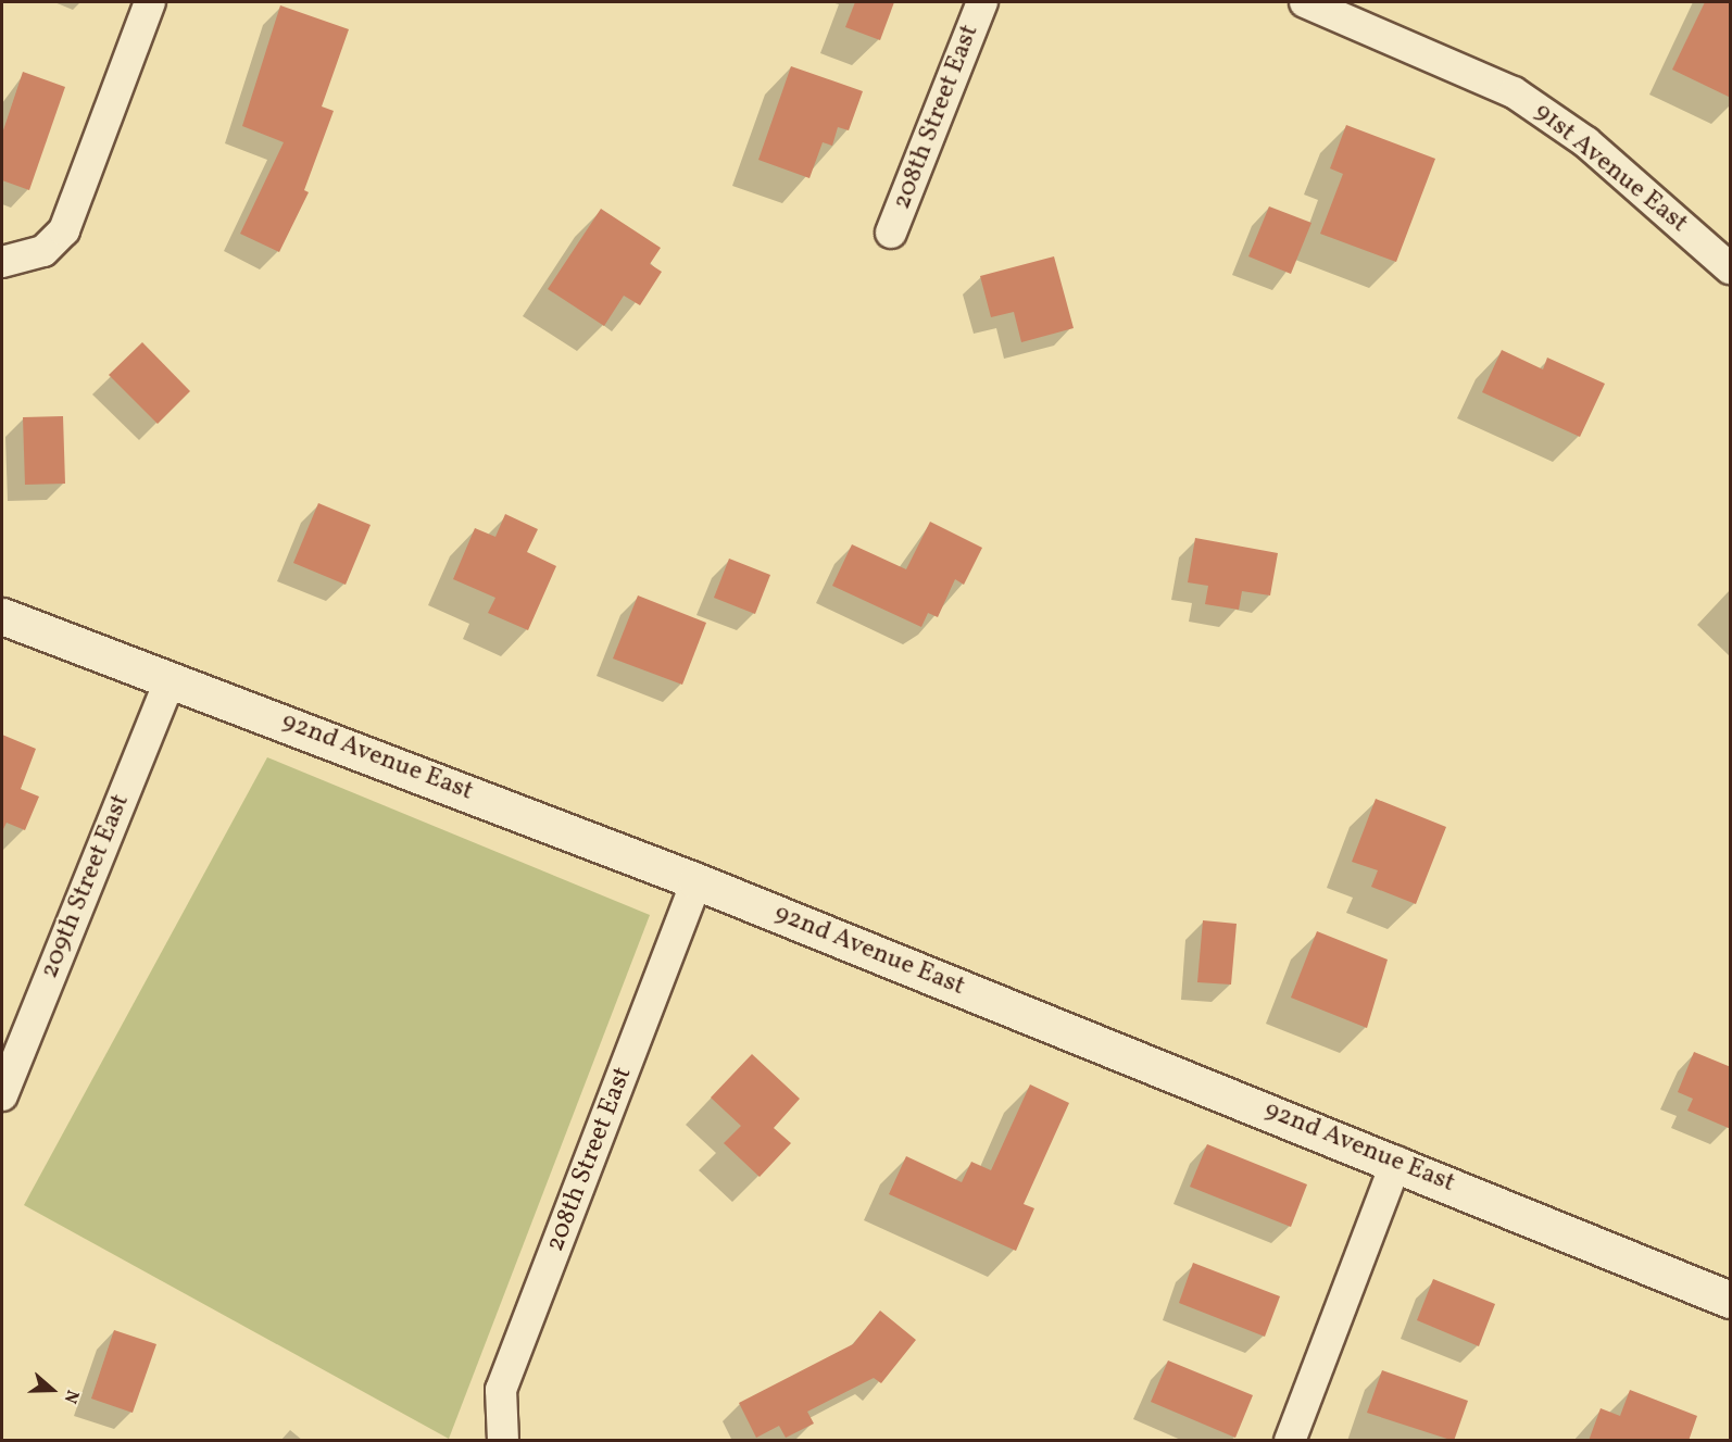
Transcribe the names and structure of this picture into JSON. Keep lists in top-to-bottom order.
{
  "streets": {
    "street": [
      "208th Street East",
      "91st Avenue East",
      "92nd Avenue East",
      "209th Street East"
    ]
  },
  "crossings": [
    ["208th Street East", "92nd Avenue East"],
    ["92nd Avenue East", "209th Street East"]
  ],
  "north": "right"
}
